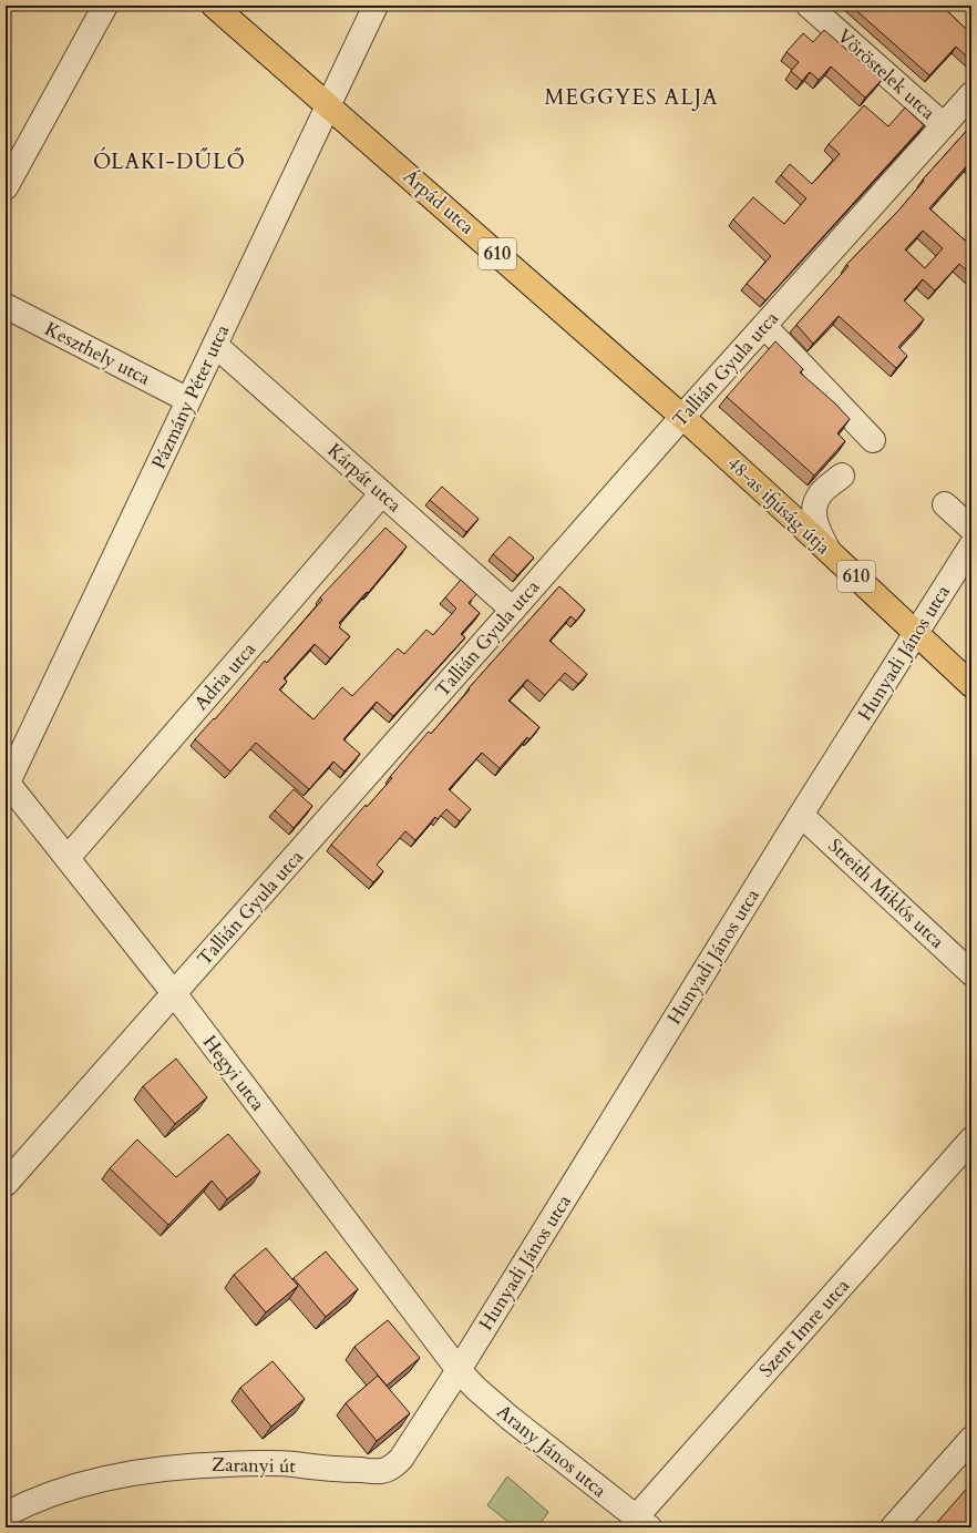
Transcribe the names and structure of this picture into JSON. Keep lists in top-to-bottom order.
{
  "streets": {
    "main road": ["Árpád utca", "610", "48-as ifjúság útja"],
    "street": [
      "Vöröstelek utca",
      "Keszthely utca",
      "Tallián Gyula utca",
      "Pázmány Péter utca",
      "Kárpát utca",
      "Hunyadi János utca",
      "Adria utca",
      "Streith Miklós utca",
      "Hegyi utca",
      "Szent Imre utca",
      "Arany János utca",
      "Zaranyi út"
    ]
  },
  "crossings": [
    ["Vöröstelek utca", "Tallián Gyula utca"],
    ["Árpád utca", "Tallián Gyula utca"],
    ["Árpád utca", "Pázmány Péter utca"],
    ["Árpád utca", "48-as ifjúság útja"],
    ["Keszthely utca", "Pázmány Péter utca"],
    ["Tallián Gyula utca", "Kárpát utca"],
    ["Tallián Gyula utca", "48-as ifjúság útja"],
    ["Tallián Gyula utca", "Hegyi utca"],
    ["Pázmány Péter utca", "Kárpát utca"],
    ["Pázmány Péter utca", "Hegyi utca"],
    ["Kárpát utca", "Adria utca"],
    ["48-as ifjúság útja", "Hunyadi János utca"],
    ["Hunyadi János utca", "Streith Miklós utca"],
    ["Hunyadi János utca", "Hegyi utca"],
    ["Hunyadi János utca", "Arany János utca"],
    ["Hunyadi János utca", "Zaranyi út"],
    ["Adria utca", "Hegyi utca"],
    ["Hegyi utca", "Arany János utca"],
    ["Hegyi utca", "Zaranyi út"],
    ["Szent Imre utca", "Arany János utca"],
    ["Arany János utca", "Zaranyi út"]
  ],
  "districts": ["MEGGYES ALJA", "ÓLAKI-DŰLŐ"]
}
